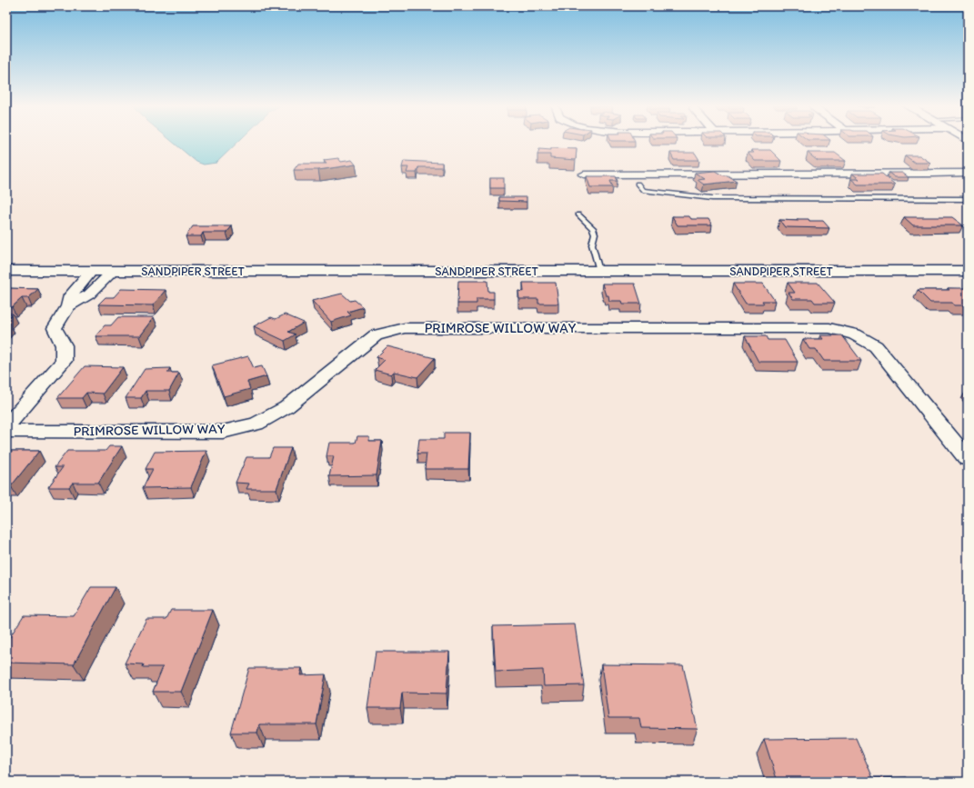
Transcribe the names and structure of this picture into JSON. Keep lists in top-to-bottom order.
{
  "streets": {
    "street": ["SANDPIPER STREET", "PRIMROSE WILLOW WAY"]
  }
}
